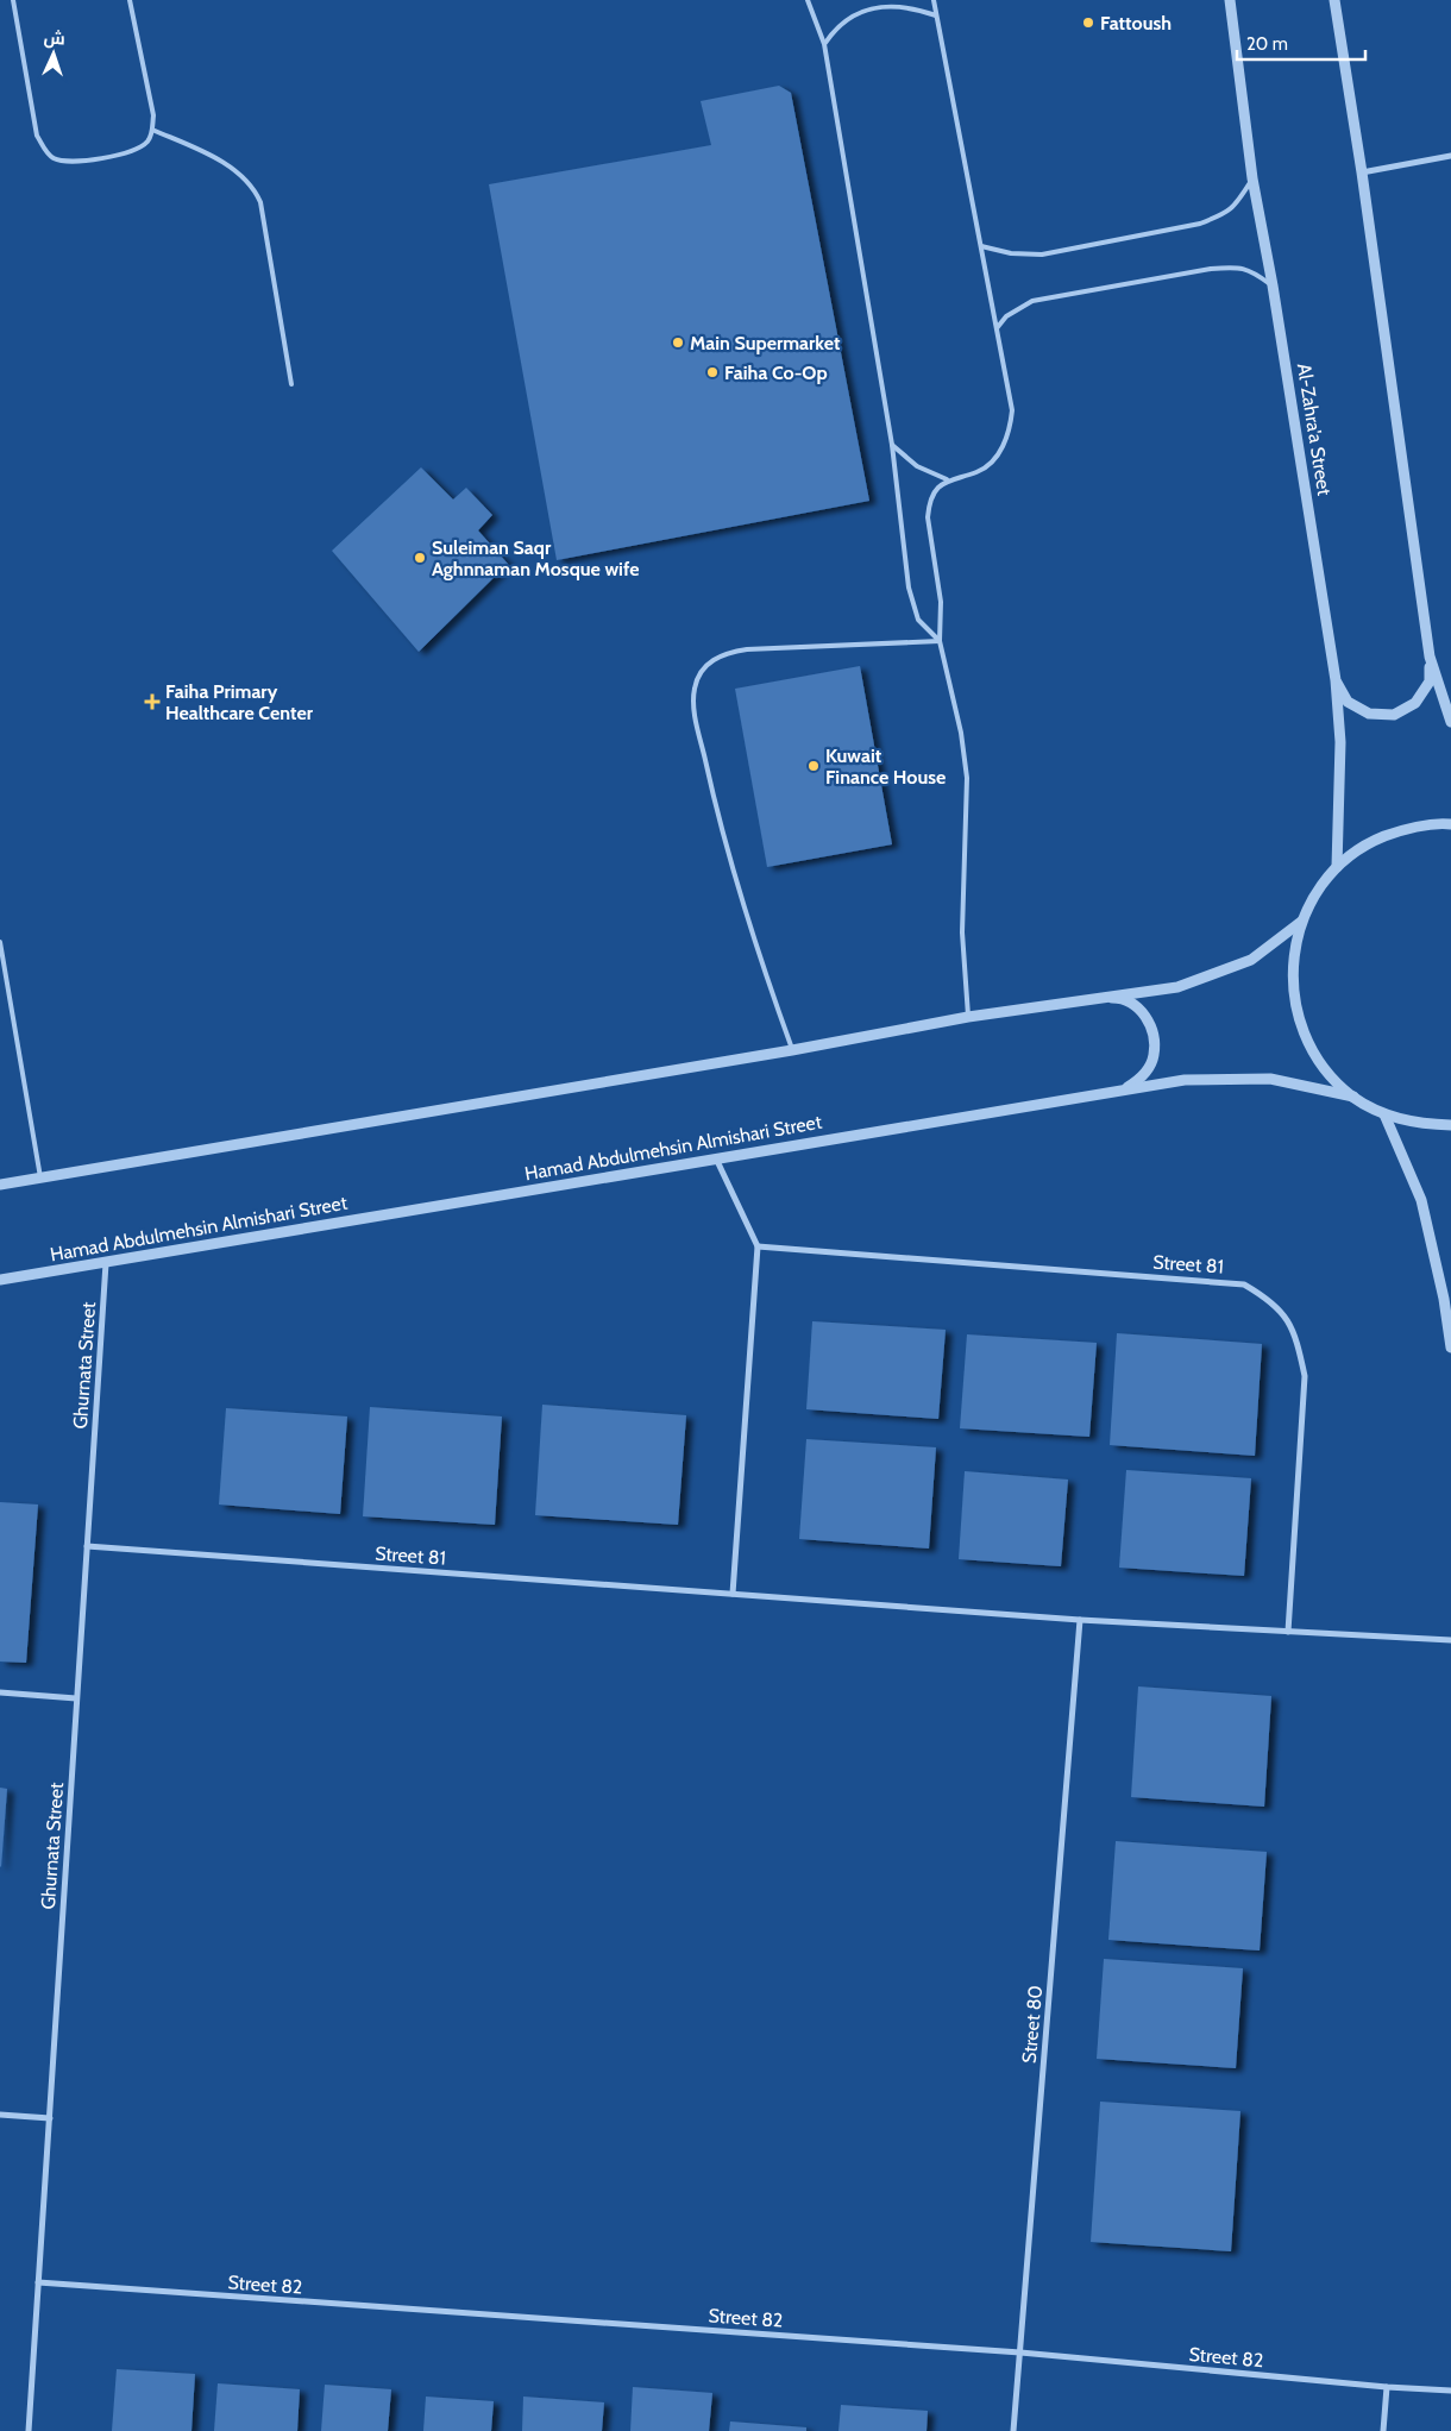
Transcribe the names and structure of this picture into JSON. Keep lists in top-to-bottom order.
{
  "streets": {
    "street": [
      "Al-Zahra'a Street",
      "Hamad Abdulmehsin Almishari Street",
      "Street 81",
      "Ghurnata Street",
      "Street 80",
      "Street 82"
    ]
  },
  "crossings": [
    ["Hamad Abdulmehsin Almishari Street", "Ghurnata Street"],
    ["Street 81", "Ghurnata Street"],
    ["Street 81", "Street 80"],
    ["Ghurnata Street", "Street 82"],
    ["Street 80", "Street 82"]
  ],
  "places": {
    "other": [
      "Fattoush",
      "Main Supermarket",
      "Faiha Co-Op",
      "Suleiman Saqr Aghnnaman Mosque wife",
      "Kuwait Finance House"
    ],
    "health": ["Faiha Primary Healthcare Center"]
  },
  "scale_bar": "20 m",
  "north": "top"
}
